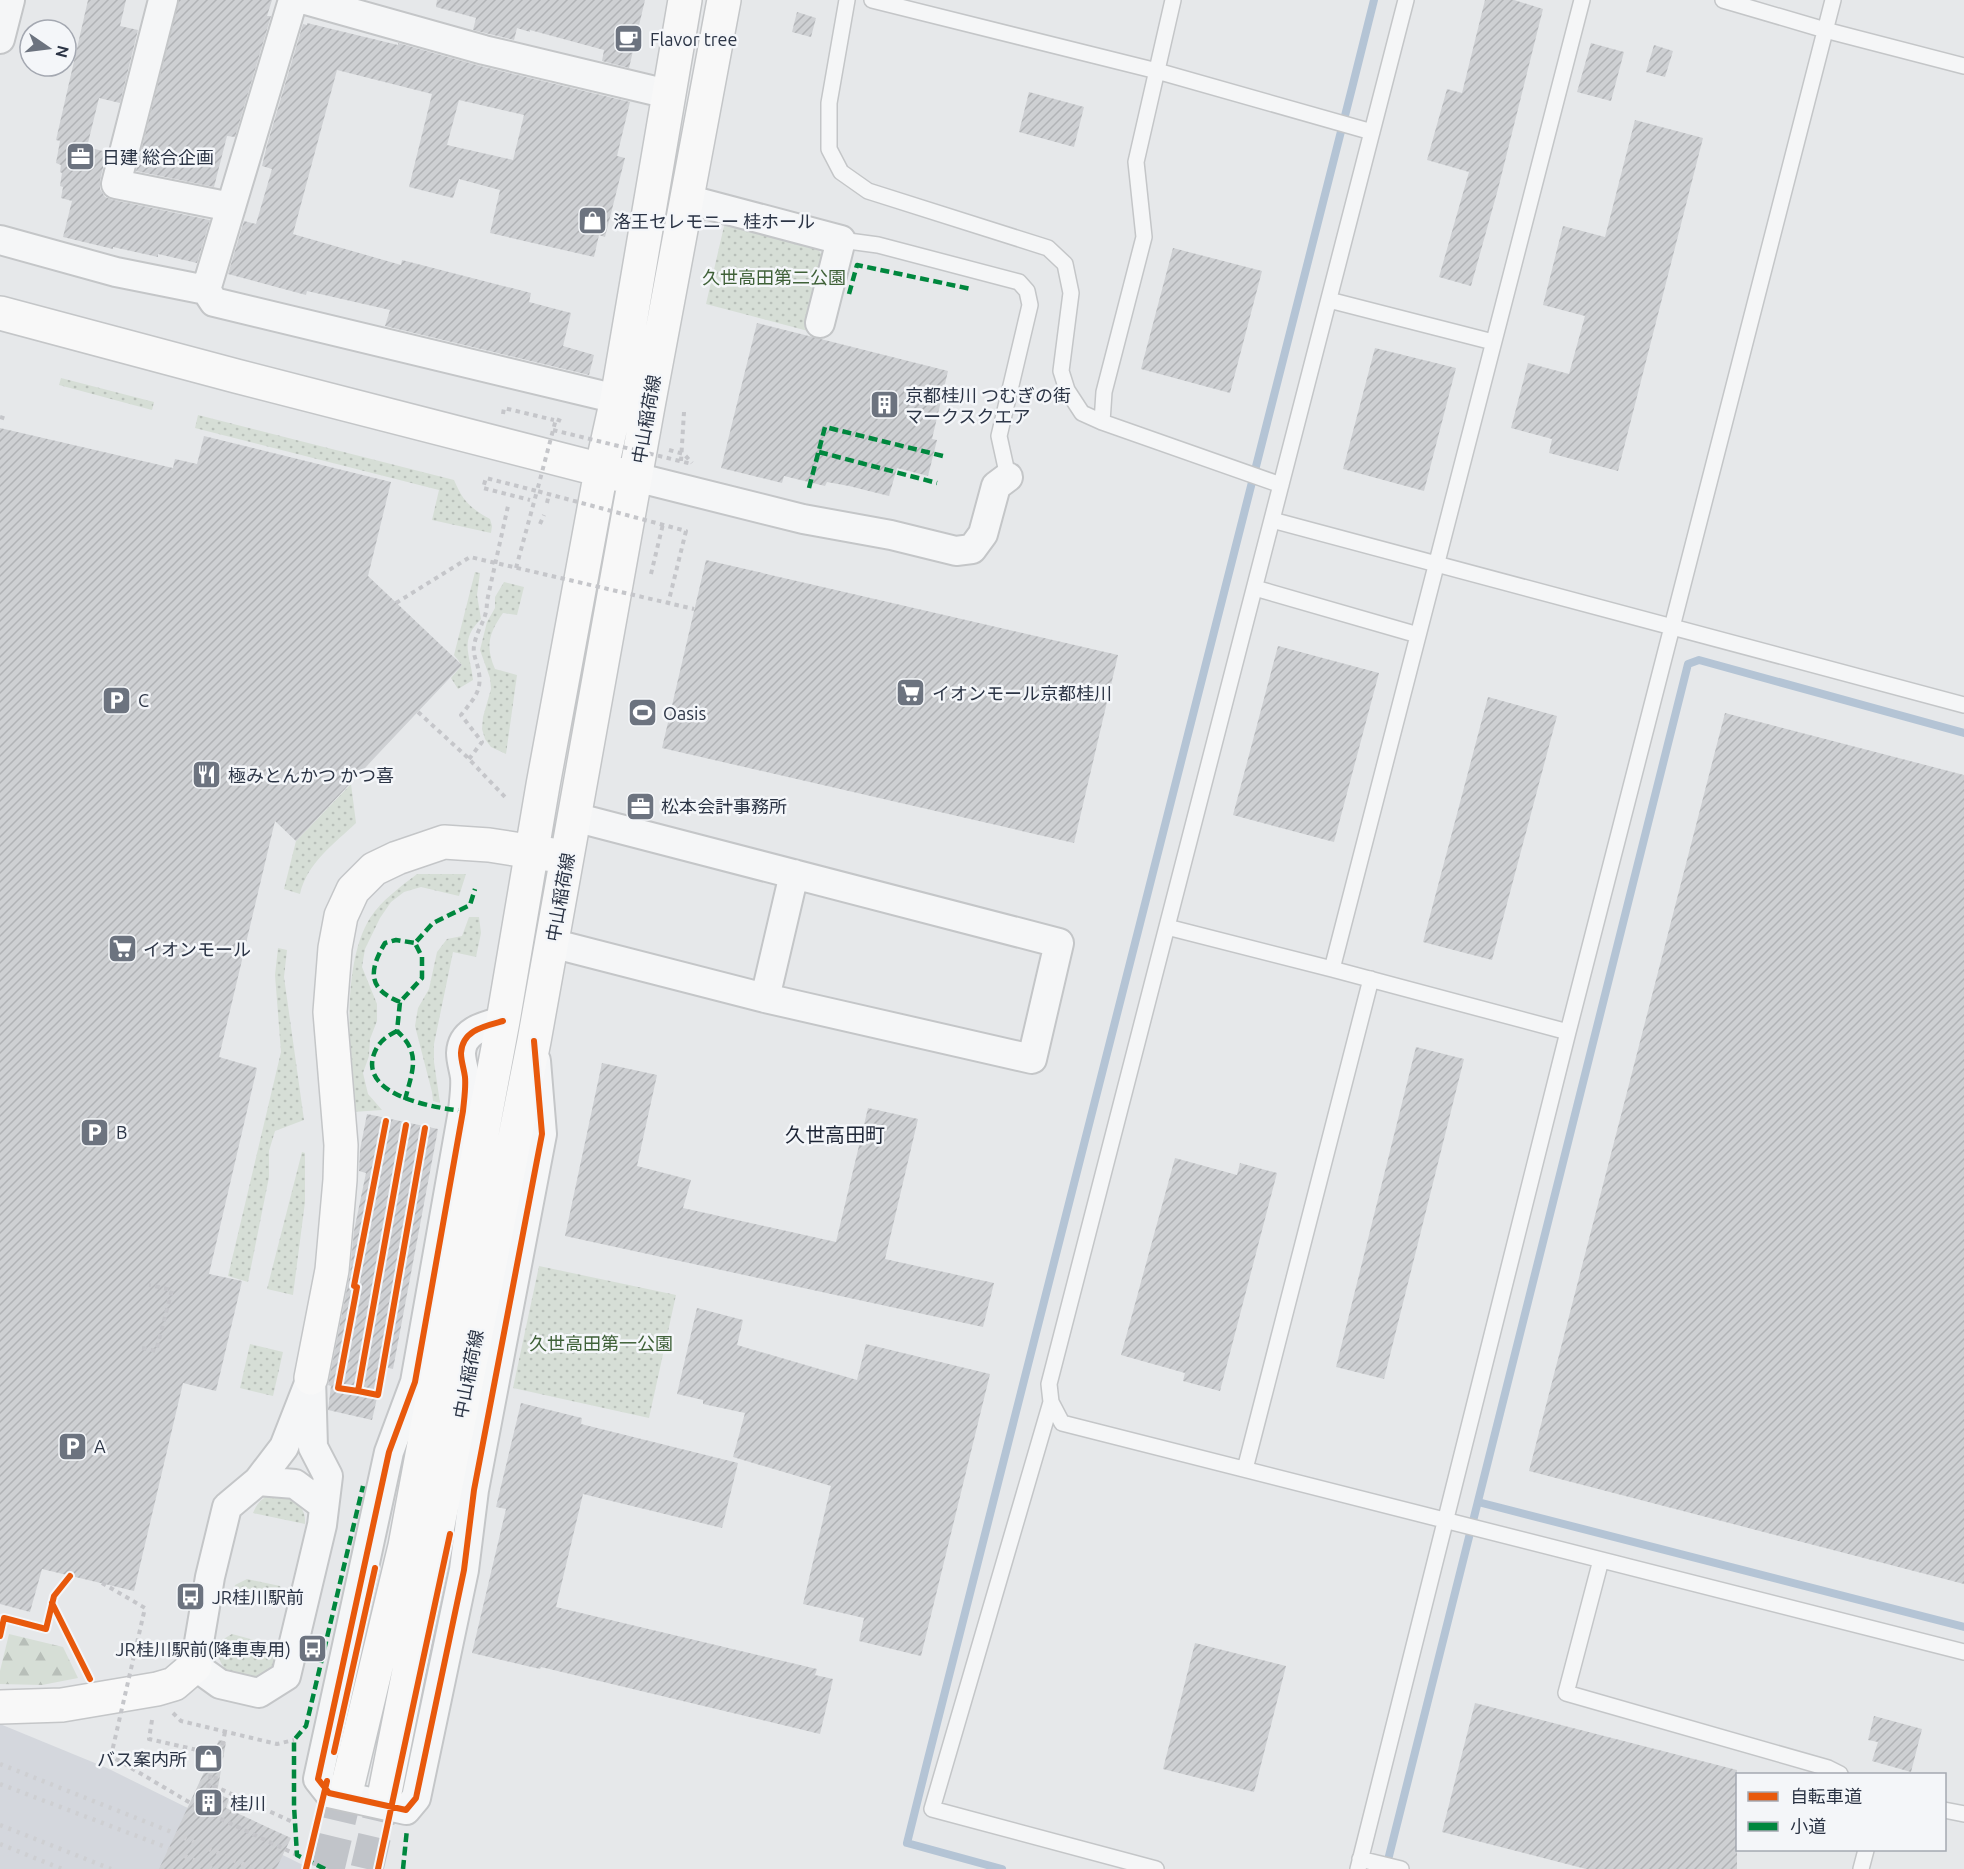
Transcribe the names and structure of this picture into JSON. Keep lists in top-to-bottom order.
{
  "streets": {
    "main road": ["中山稲荷線"]
  },
  "districts": ["久世高田町"],
  "parks": ["久世高田第二公園", "久世高田第一公園"],
  "places": {
    "cafe": ["Flavor tree"],
    "office": ["日建 総合企画", "松本会計事務所"],
    "shop": ["洛王セレモニー 桂ホール", "バス案内所"],
    "building": ["京都桂川 つむぎの街 マークスクエア", "桂川"],
    "supermarket": ["イオンモール京都桂川", "イオンモール"],
    "parking": ["C", "B", "A"],
    "sports": ["Oasis"],
    "restaurant": ["極みとんかつ かつ喜"],
    "bus stop": ["JR桂川駅前", "JR桂川駅前(降車専用)"]
  },
  "legend": ["自転車道", "小道"],
  "north": "right"
}
